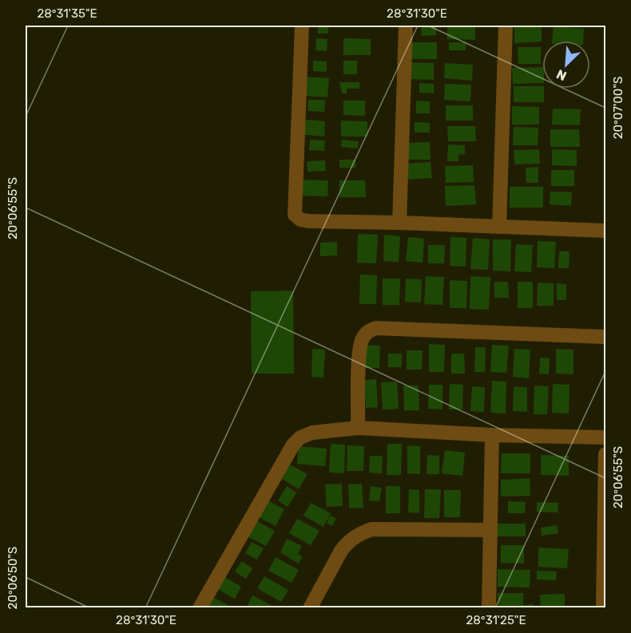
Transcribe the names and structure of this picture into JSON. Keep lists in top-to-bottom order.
{
  "north": "bottom left",
  "coordinates": [
    "28°31'35\"E",
    "28°31'30\"E",
    "20°07'00\"S",
    "20°06'55\"S",
    "20°06'50\"S",
    "28°31'25\"E"
  ]
}
